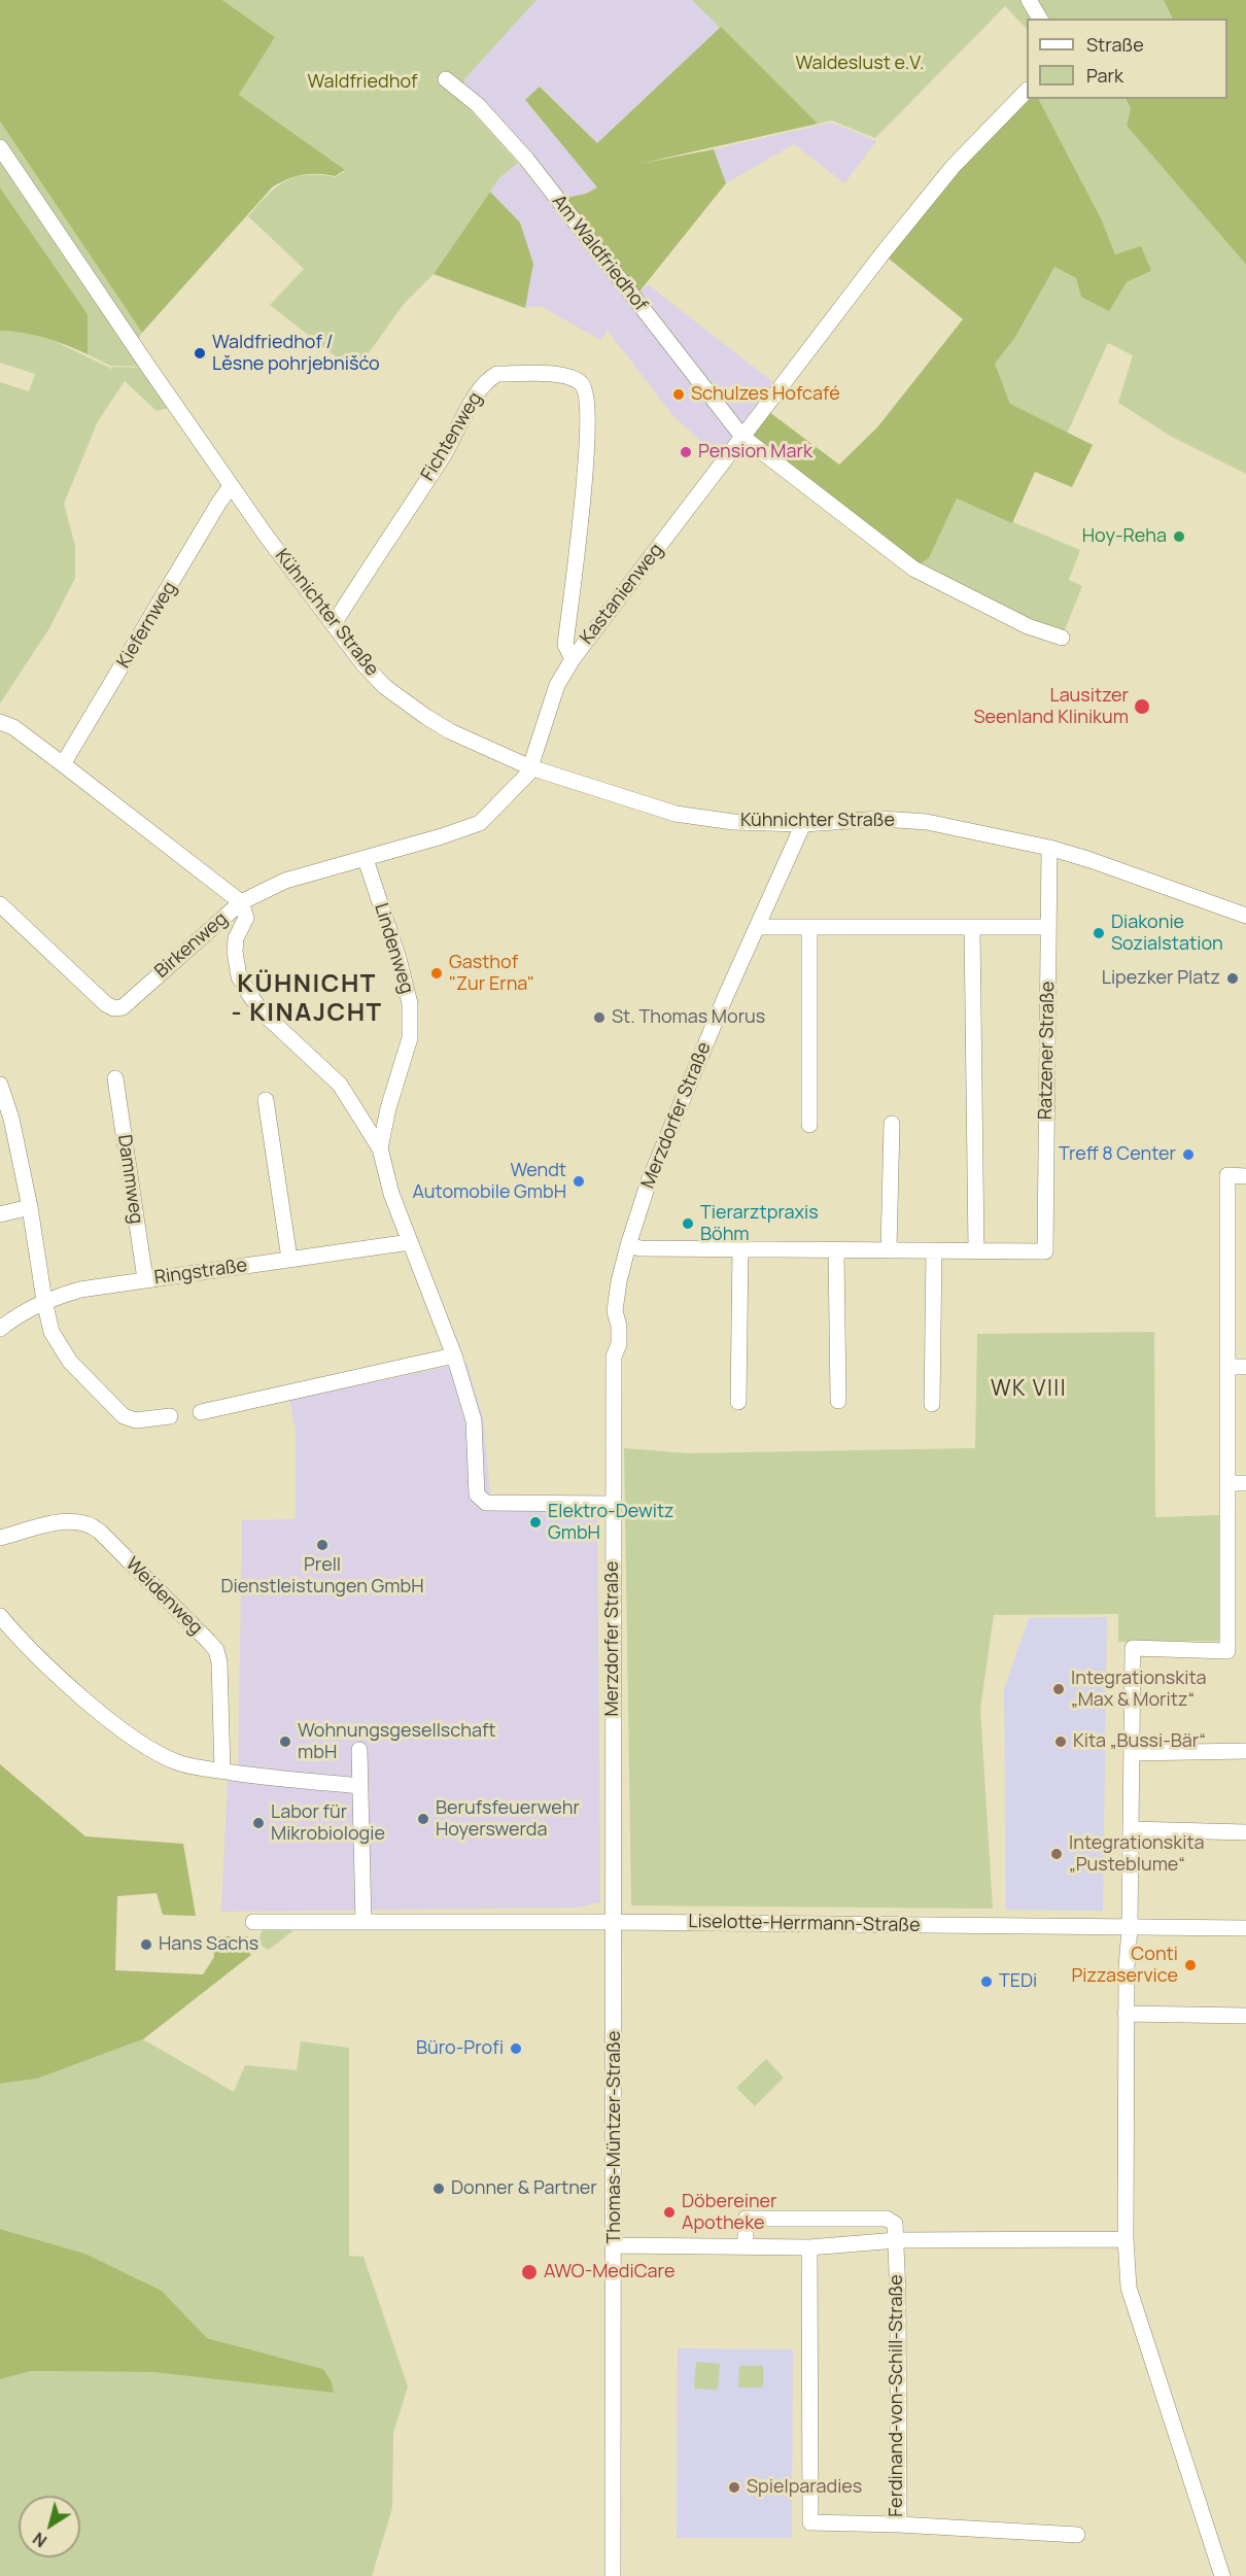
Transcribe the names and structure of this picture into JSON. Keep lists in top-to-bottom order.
{
  "streets": {
    "street": [
      "Am Waldfriedhof",
      "Fichtenweg",
      "Kastanienweg",
      "Kühnichter Straße",
      "Kiefernweg",
      "Birkenweg",
      "Lindenweg",
      "Ratzener Straße",
      "Merzdorfer Straße",
      "Dammweg",
      "Ringstraße",
      "Weidenweg",
      "Liselotte-Herrmann-Straße",
      "Thomas-Müntzer-Straße",
      "Ferdinand-von-Schill-Straße"
    ]
  },
  "crossings": [
    ["Am Waldfriedhof", "Kastanienweg"],
    ["Fichtenweg", "Kastanienweg"],
    ["Fichtenweg", "Kühnichter Straße"],
    ["Kastanienweg", "Kühnichter Straße"],
    ["Kühnichter Straße", "Kiefernweg"],
    ["Kühnichter Straße", "Ratzener Straße"],
    ["Kühnichter Straße", "Merzdorfer Straße"],
    ["Kiefernweg", "Birkenweg"],
    ["Birkenweg", "Lindenweg"],
    ["Lindenweg", "Merzdorfer Straße"],
    ["Lindenweg", "Ringstraße"],
    ["Ratzener Straße", "Merzdorfer Straße"],
    ["Merzdorfer Straße", "Liselotte-Herrmann-Straße"],
    ["Merzdorfer Straße", "Thomas-Müntzer-Straße"],
    ["Dammweg", "Ringstraße"],
    ["Liselotte-Herrmann-Straße", "Thomas-Müntzer-Straße"]
  ],
  "districts": ["KÜHNICHT - KINAJCHT", "WK VIII"],
  "parks": ["Waldeslust e.V.", "Waldfriedhof"],
  "places": [
    "Waldfriedhof / Lěsne pohrjebnišćo",
    "Schulzes Hofcafé",
    "Pension Mark",
    "Hoy-Reha",
    "Lausitzer Seenland Klinikum",
    "Diakonie Sozialstation",
    "Gasthof \"Zur Erna\"",
    "Lipezker Platz",
    "St. Thomas Morus",
    "Treff 8 Center",
    "Wendt Automobile GmbH",
    "Tierarztpraxis Böhm",
    "Elektro-Dewitz GmbH",
    "Prell Dienstleistungen GmbH",
    "Integrationskita „Max & Moritz“",
    "Wohnungsgesellschaft mbH",
    "Kita „Bussi-Bär“",
    "Berufsfeuerwehr Hoyerswerda",
    "Labor für Mikrobiologie",
    "Integrationskita „Pusteblume“",
    "Hans Sachs",
    "Conti Pizzaservice",
    "TEDi",
    "Büro-Profi",
    "Donner & Partner",
    "Döbereiner Apotheke",
    "AWO-MediCare",
    "Spielparadies"
  ],
  "legend": ["Straße", "Park"],
  "north": "bottom left"
}
